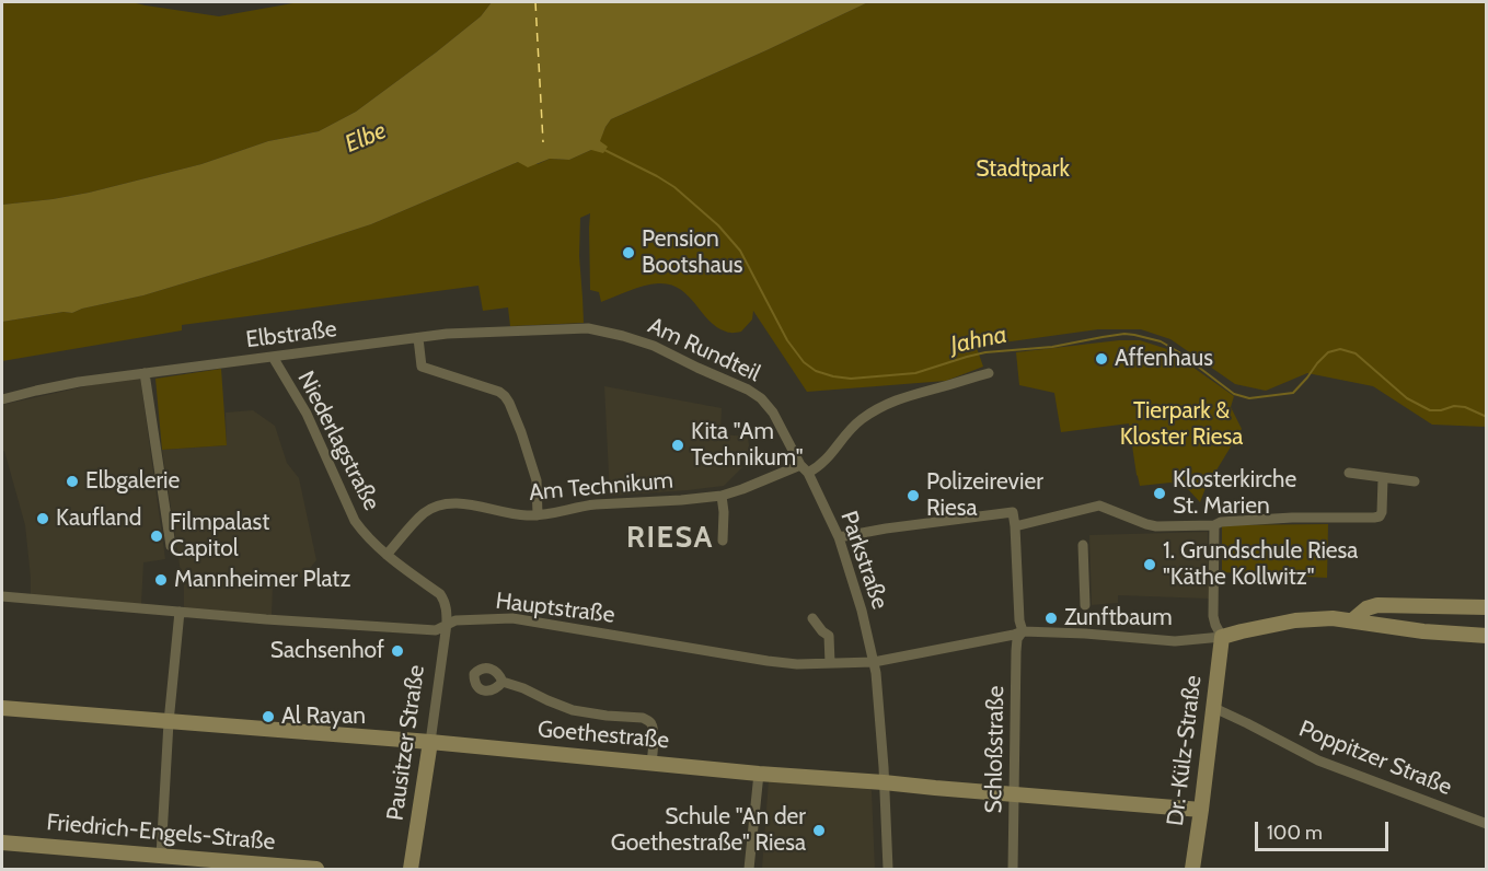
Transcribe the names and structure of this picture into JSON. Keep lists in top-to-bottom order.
{
  "streets": {
    "main road": [
      "Goethestraße",
      "Pausitzer Straße",
      "Dr.-Külz-Straße",
      "Friedrich-Engels-Straße"
    ],
    "street": [
      "Elbstraße",
      "Am Rundteil",
      "Niederlagstraße",
      "Am Technikum",
      "Parkstraße",
      "Hauptstraße",
      "Schloßstraße",
      "Poppitzer Straße"
    ]
  },
  "crossings": [
    ["Elbstraße", "Am Rundteil"],
    ["Elbstraße", "Niederlagstraße"],
    ["Am Rundteil", "Parkstraße"],
    ["Niederlagstraße", "Am Technikum"],
    ["Niederlagstraße", "Hauptstraße"],
    ["Niederlagstraße", "Pausitzer Straße"],
    ["Parkstraße", "Hauptstraße"],
    ["Parkstraße", "Goethestraße"],
    ["Parkstraße", "Schloßstraße"],
    ["Hauptstraße", "Pausitzer Straße"],
    ["Hauptstraße", "Schloßstraße"],
    ["Hauptstraße", "Dr.-Külz-Straße"],
    ["Goethestraße", "Pausitzer Straße"],
    ["Goethestraße", "Schloßstraße"],
    ["Goethestraße", "Dr.-Külz-Straße"],
    ["Dr.-Külz-Straße", "Poppitzer Straße"]
  ],
  "districts": ["RIESA"],
  "water": ["Elbe", "Jahna"],
  "parks": ["Stadtpark", "Tierpark & Kloster Riesa"],
  "places": [
    "Pension Bootshaus",
    "Affenhaus",
    "Kita \"Am Technikum\"",
    "Elbgalerie",
    "Klosterkirche St. Marien",
    "Polizeirevier Riesa",
    "Kaufland",
    "Filmpalast Capitol",
    "1. Grundschule Riesa \"Käthe Kollwitz\"",
    "Mannheimer Platz",
    "Zunftbaum",
    "Sachsenhof",
    "Al Rayan",
    "Schule \"An der Goethestraße\" Riesa"
  ],
  "scale_bar": "100 m"
}
